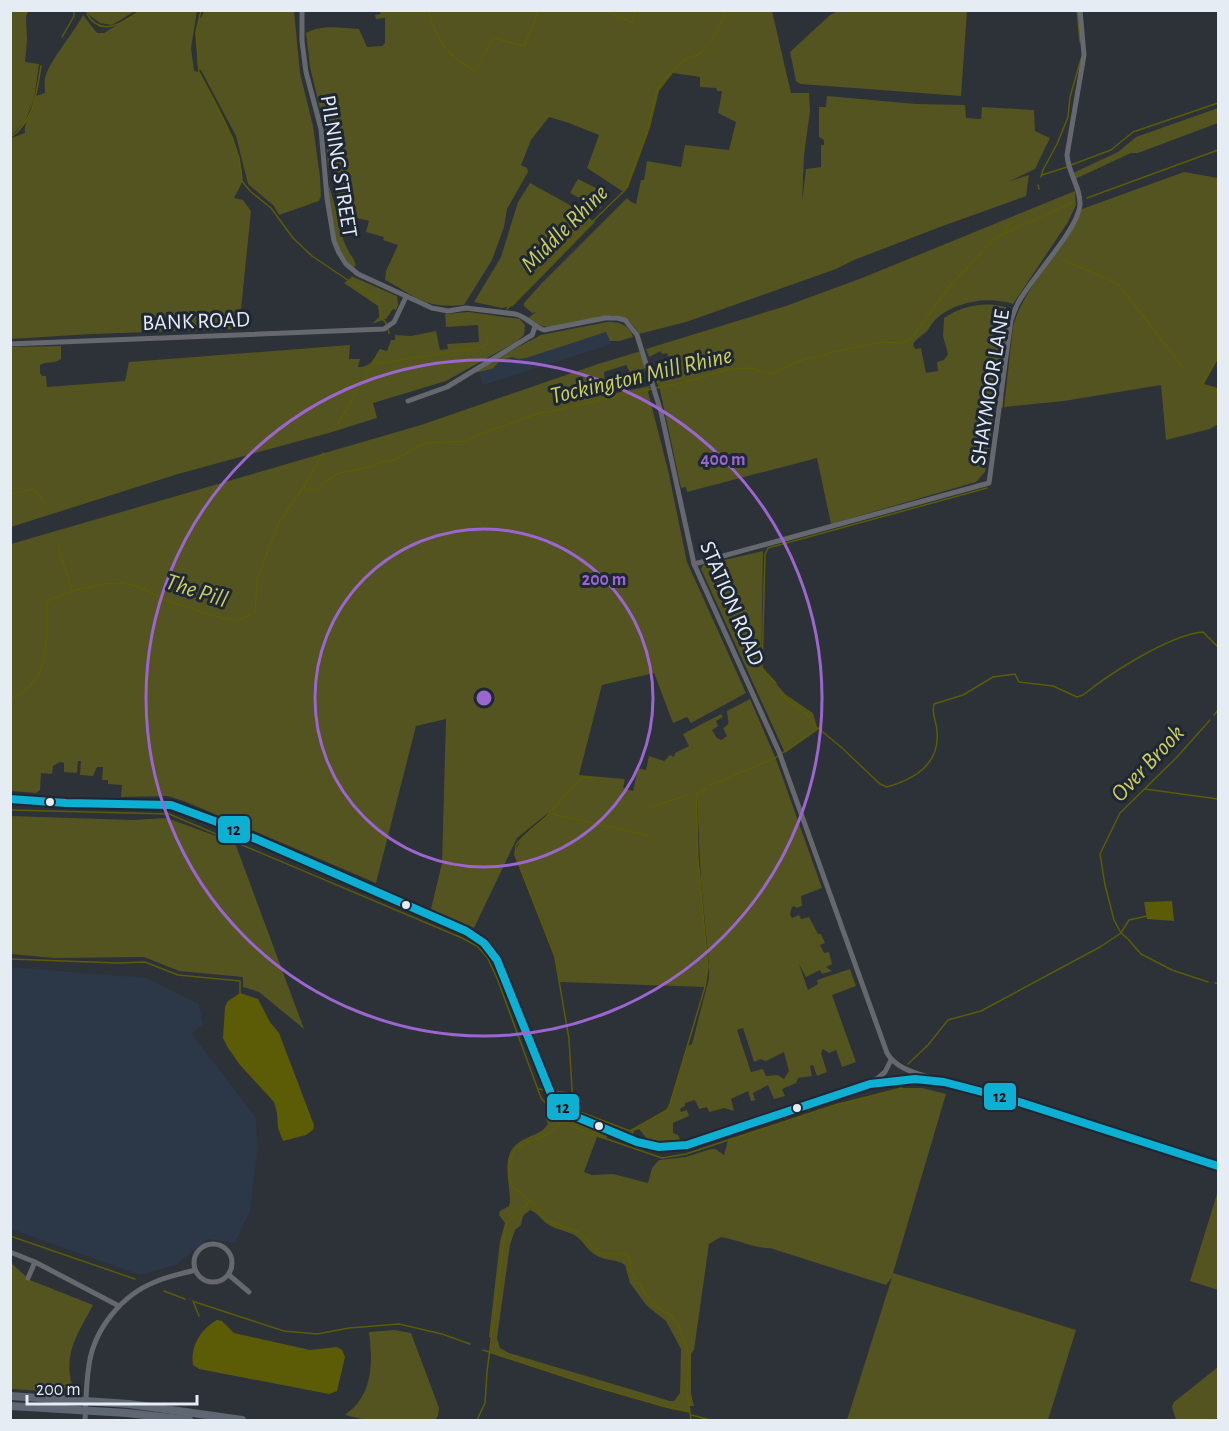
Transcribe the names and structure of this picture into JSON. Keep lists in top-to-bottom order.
{
  "streets": {
    "street": [
      "PILNING STREET",
      "BANK ROAD",
      "SHAYMOOR LANE",
      "STATION ROAD"
    ]
  },
  "crossings": [
    ["PILNING STREET", "BANK ROAD"],
    ["PILNING STREET", "STATION ROAD"],
    ["SHAYMOOR LANE", "STATION ROAD"]
  ],
  "water": [
    "Middle Rhine",
    "Tockington Mill Rhine",
    "The Pill",
    "Over Brook"
  ],
  "lines": ["transit line 12"],
  "scale_bar": "200 m",
  "rings": ["400 m", "200 m"]
}
